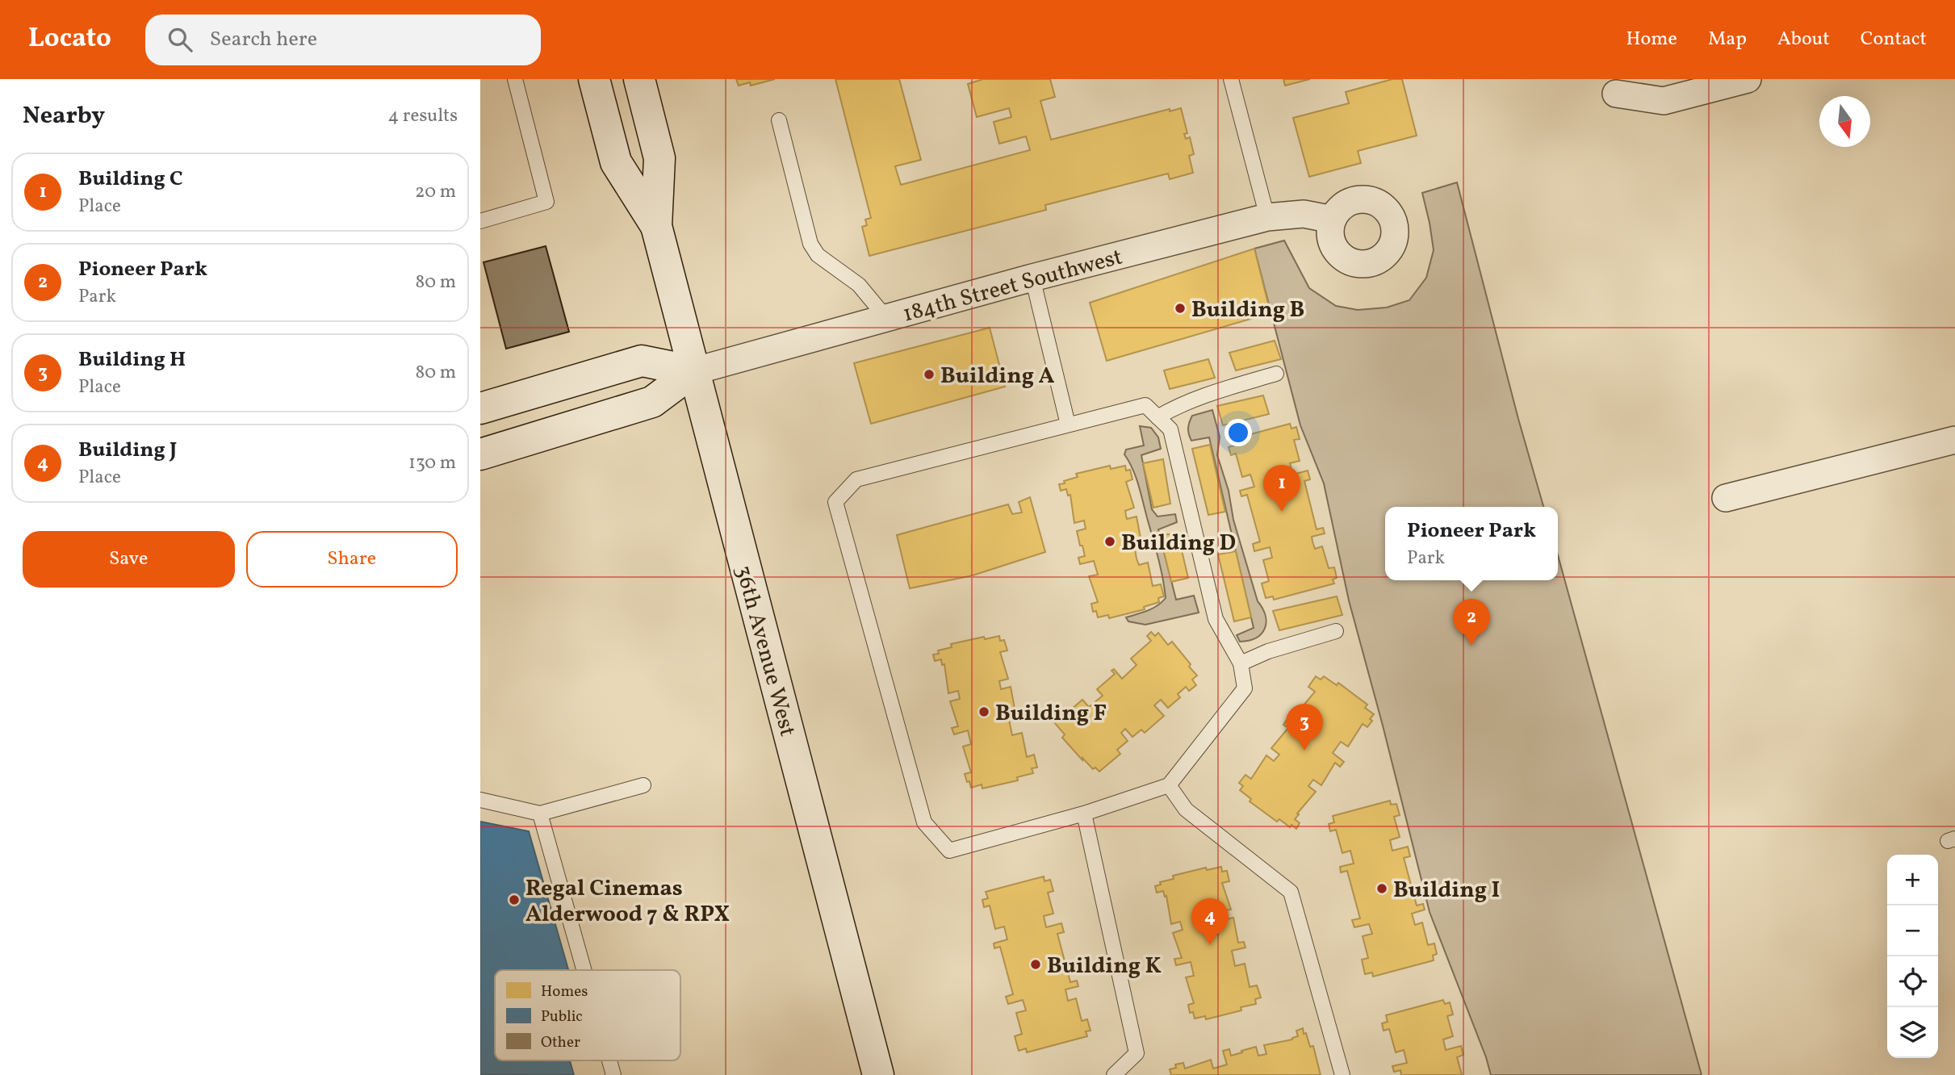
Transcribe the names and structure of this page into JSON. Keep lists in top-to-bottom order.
{
  "streets": {
    "main road": ["184th Street Southwest", "36th Avenue West"]
  },
  "crossings": [
    ["184th Street Southwest", "36th Avenue West"]
  ],
  "places": [
    "Building B",
    "Building A",
    "Building D",
    "Building F",
    "Building I",
    "Regal Cinemas Alderwood 7 & RPX",
    "Building K"
  ],
  "legend": ["Homes", "Public", "Other"],
  "north": "bottom",
  "page": {
    "header": "Locato",
    "search": "Search here",
    "nav": [
      "Home",
      "Map",
      "About",
      "Contact"
    ],
    "heading": ["Nearby", "4 results"],
    "list": [
      {
        "mark": "1",
        "name": "Building C",
        "note": "Place",
        "value": "20 m"
      },
      {
        "mark": "2",
        "name": "Pioneer Park",
        "note": "Park",
        "value": "80 m"
      },
      {
        "mark": "3",
        "name": "Building H",
        "note": "Place",
        "value": "80 m"
      },
      {
        "mark": "4",
        "name": "Building J",
        "note": "Place",
        "value": "130 m"
      }
    ],
    "pins": [
      "1",
      "2",
      "3",
      "4"
    ],
    "popup": ["Pioneer Park", "Park"],
    "buttons": ["Save", "Share"],
    "map_buttons": ["+", "−"]
  }
}
